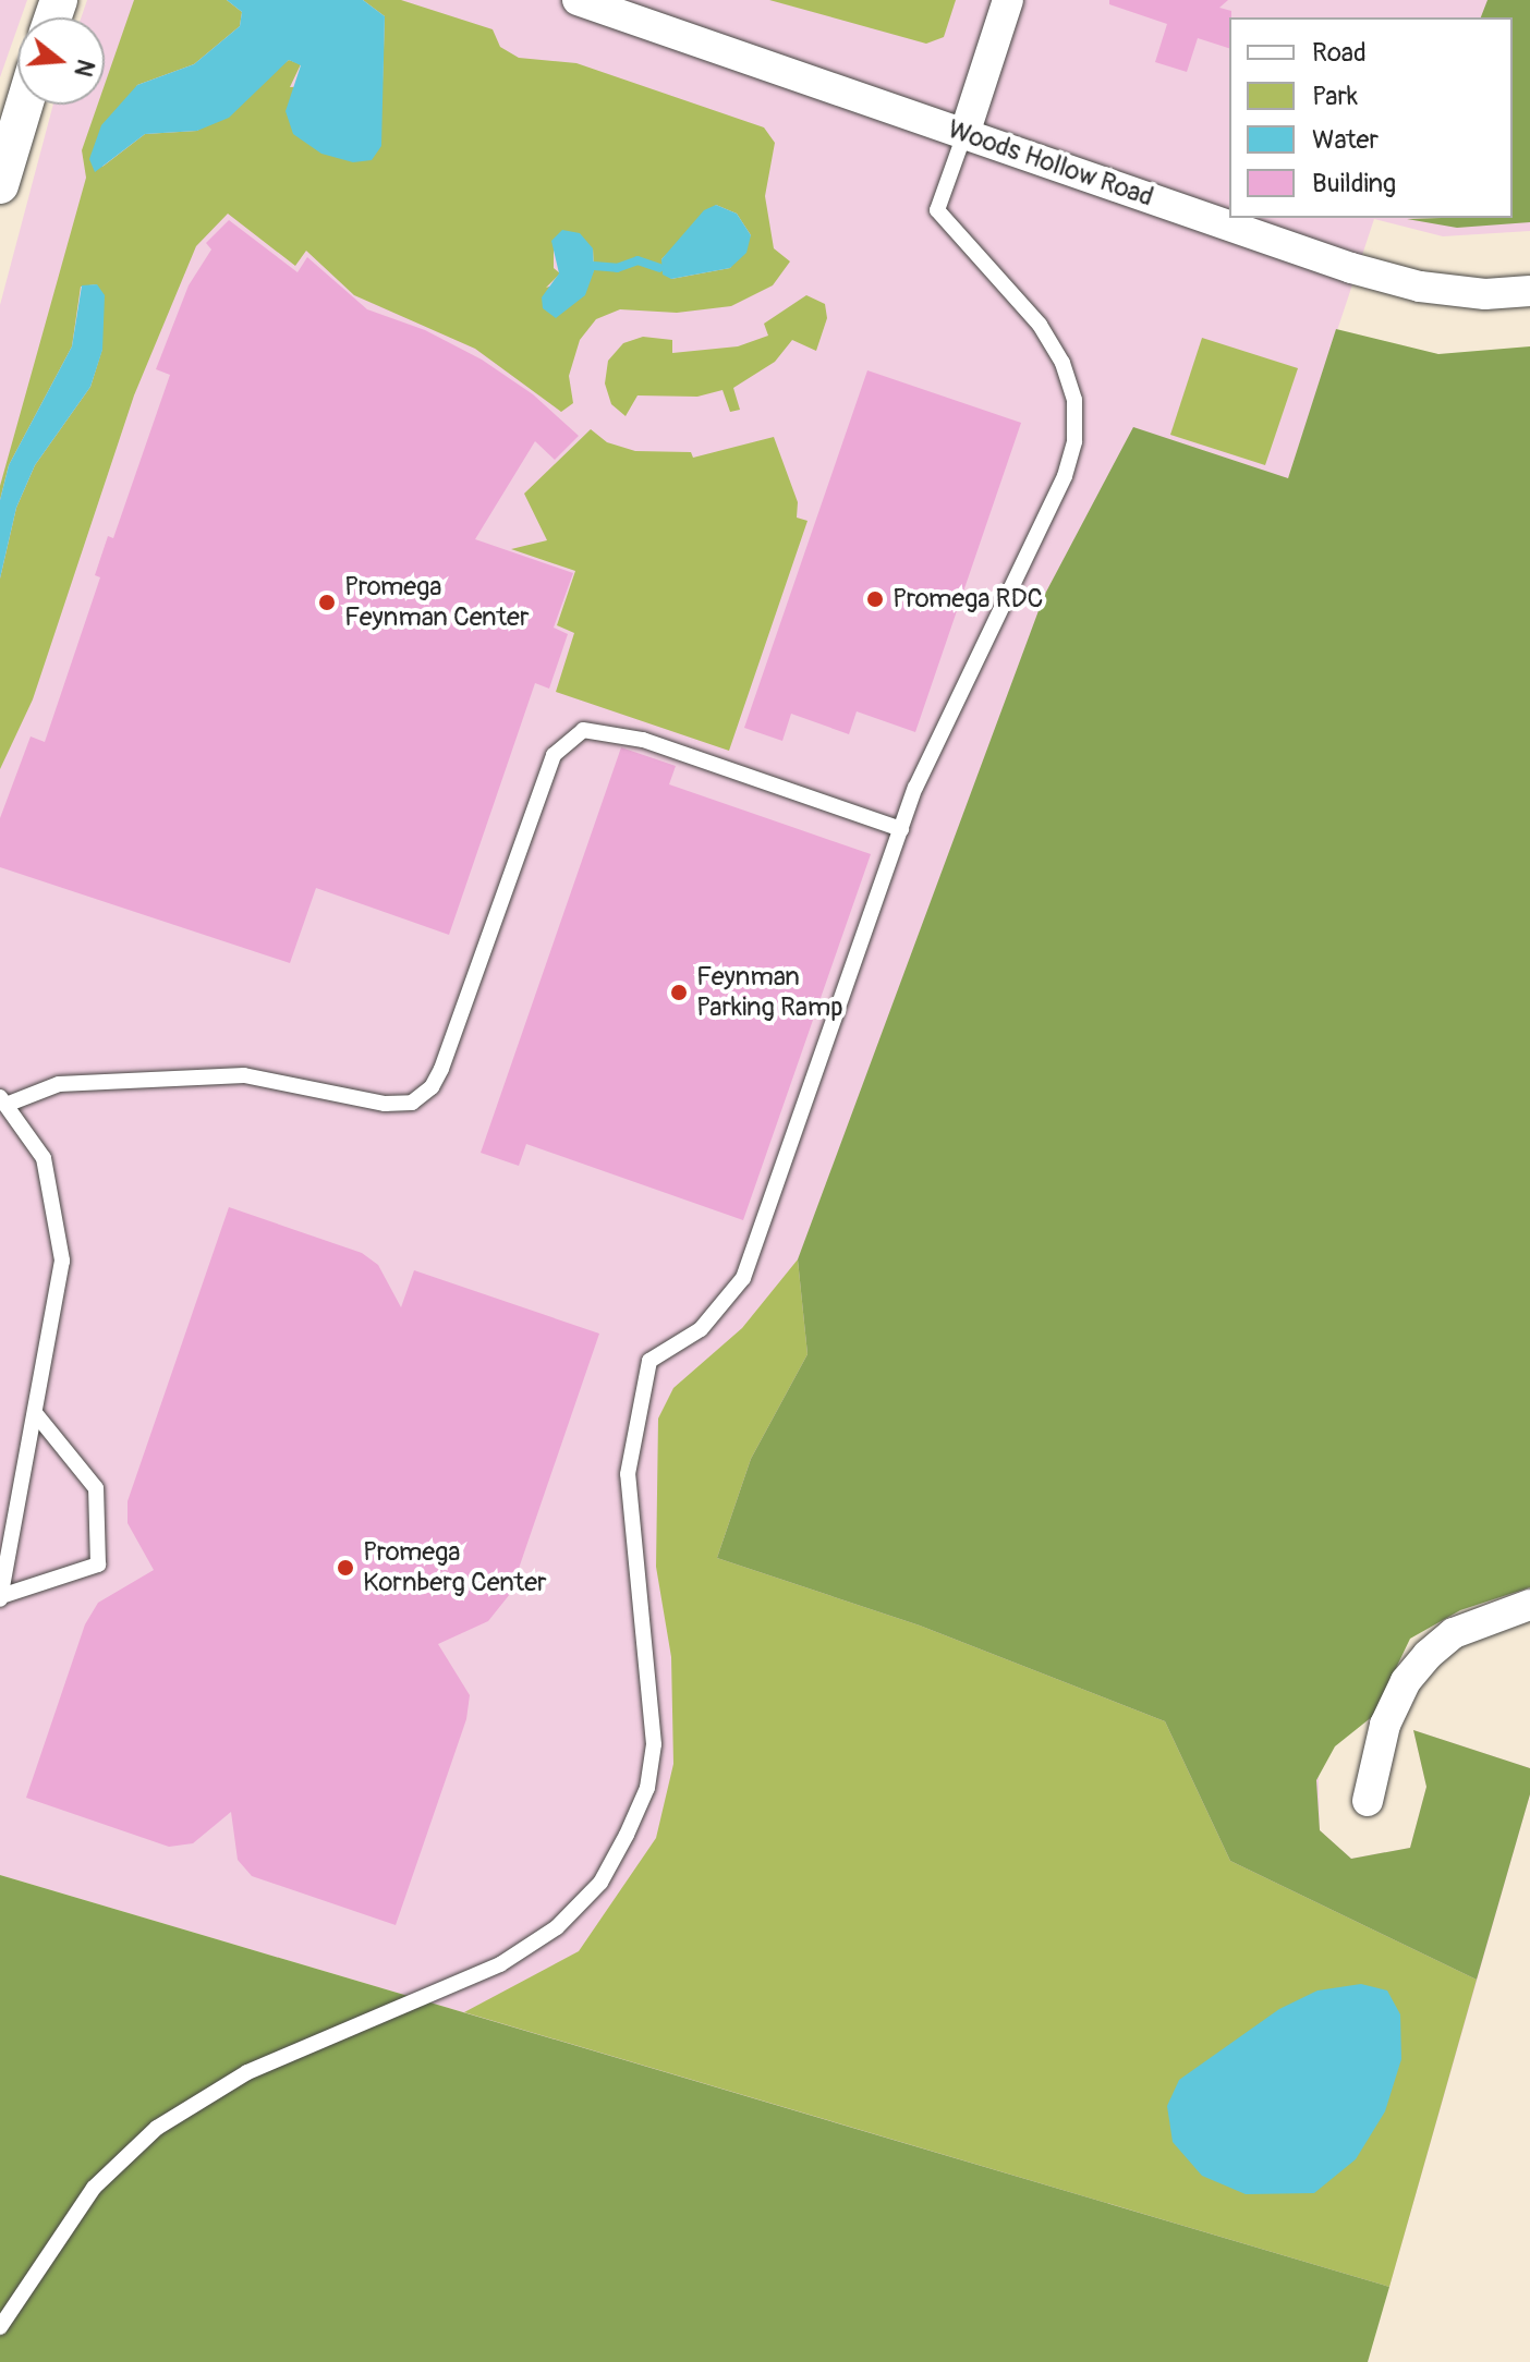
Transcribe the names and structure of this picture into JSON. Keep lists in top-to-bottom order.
{
  "streets": {
    "street": ["Woods Hollow Road"]
  },
  "places": [
    "Promega RDC",
    "Promega Feynman Center",
    "Feynman Parking Ramp",
    "Promega Kornberg Center"
  ],
  "legend": [
    "Road",
    "Park",
    "Water",
    "Building"
  ],
  "north": "right"
}
